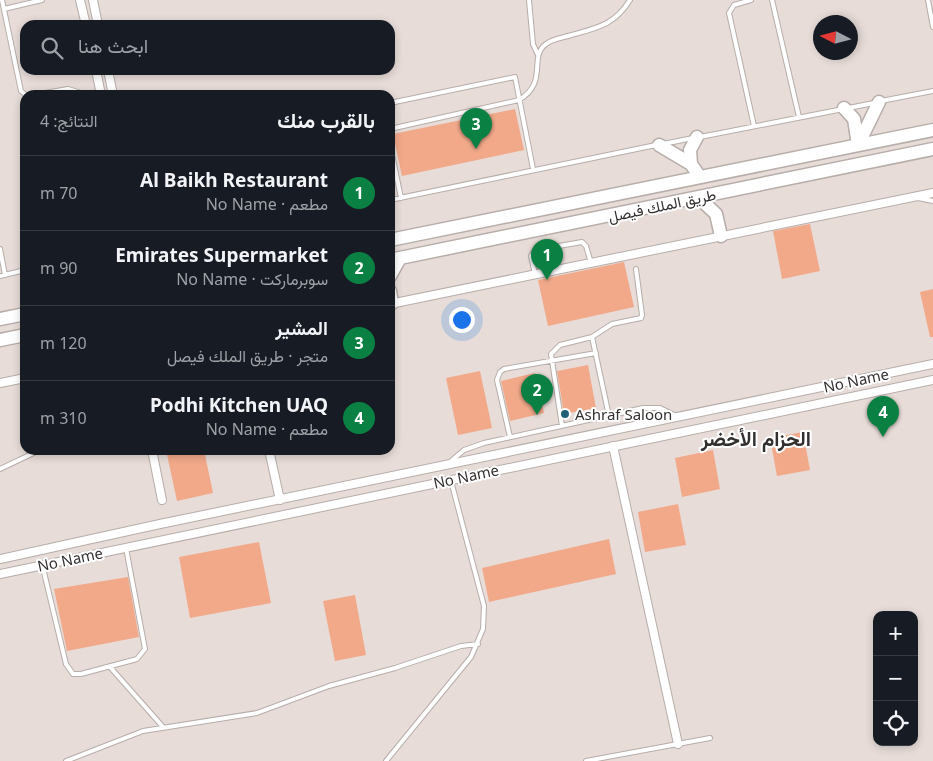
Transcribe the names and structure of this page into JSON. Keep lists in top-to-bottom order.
{
  "streets": {
    "main road": ["طريق الملك فيصل"],
    "street": ["No Name"]
  },
  "districts": ["الحزام الأخضر"],
  "places": ["Ashraf Saloon"],
  "north": "left",
  "page": {
    "search": "ابحث هنا",
    "heading": ["بالقرب منك", "النتائج: 4"],
    "pins": [
      "3",
      "1",
      "2",
      "4"
    ],
    "list": [
      {
        "mark": "1",
        "name": "Al Baikh Restaurant",
        "note": "مطعم · No Name",
        "value": "70 m"
      },
      {
        "mark": "2",
        "name": "Emirates Supermarket",
        "note": "سوبرماركت · No Name",
        "value": "90 m"
      },
      {
        "mark": "3",
        "name": "المشير",
        "note": "متجر · طريق الملك فيصل",
        "value": "120 m"
      },
      {
        "mark": "4",
        "name": "Podhi Kitchen UAQ",
        "note": "مطعم · No Name",
        "value": "310 m"
      }
    ],
    "map_buttons": ["+", "−"]
  }
}
